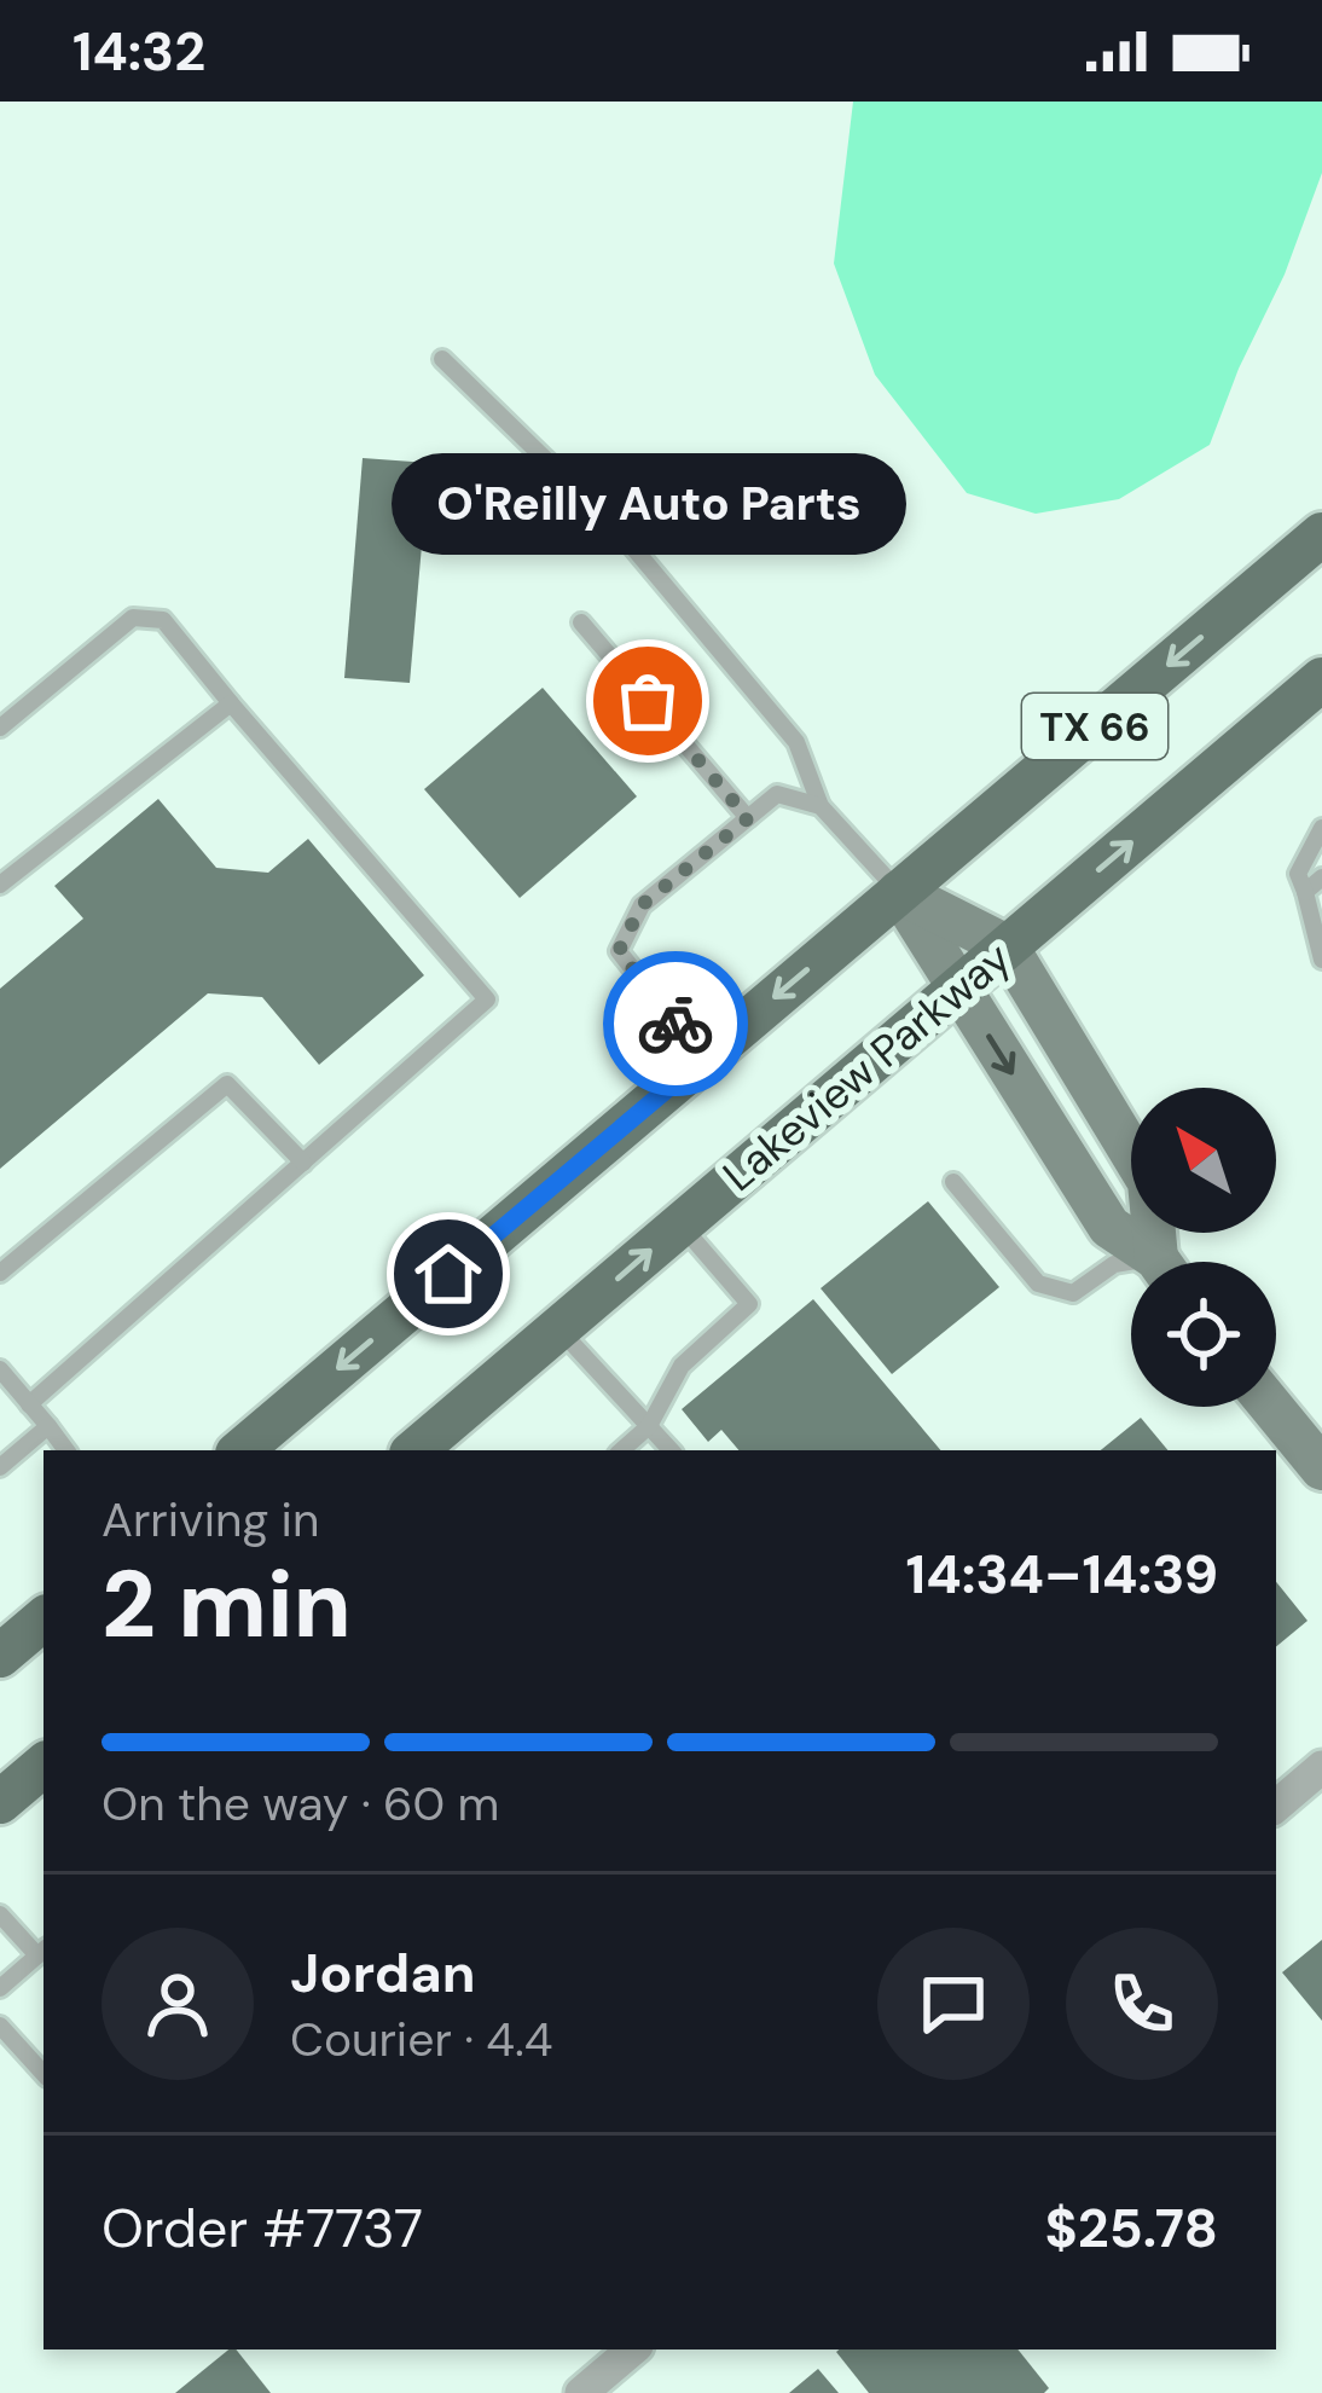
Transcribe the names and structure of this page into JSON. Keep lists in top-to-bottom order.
{
  "streets": {
    "main road": ["TX 66", "Lakeview Parkway"]
  },
  "places": ["O'Reilly Auto Parts"],
  "north": "top left",
  "page": {
    "status": "14:32",
    "bubble": "O'Reilly Auto Parts",
    "heading": ["2 min", "Arriving in", "14:34–14:39"],
    "panel": [
      "Jordan",
      "Courier · 4.4",
      "Order #7737",
      "$25.78"
    ],
    "bar": "On the way · 60 m"
  }
}
